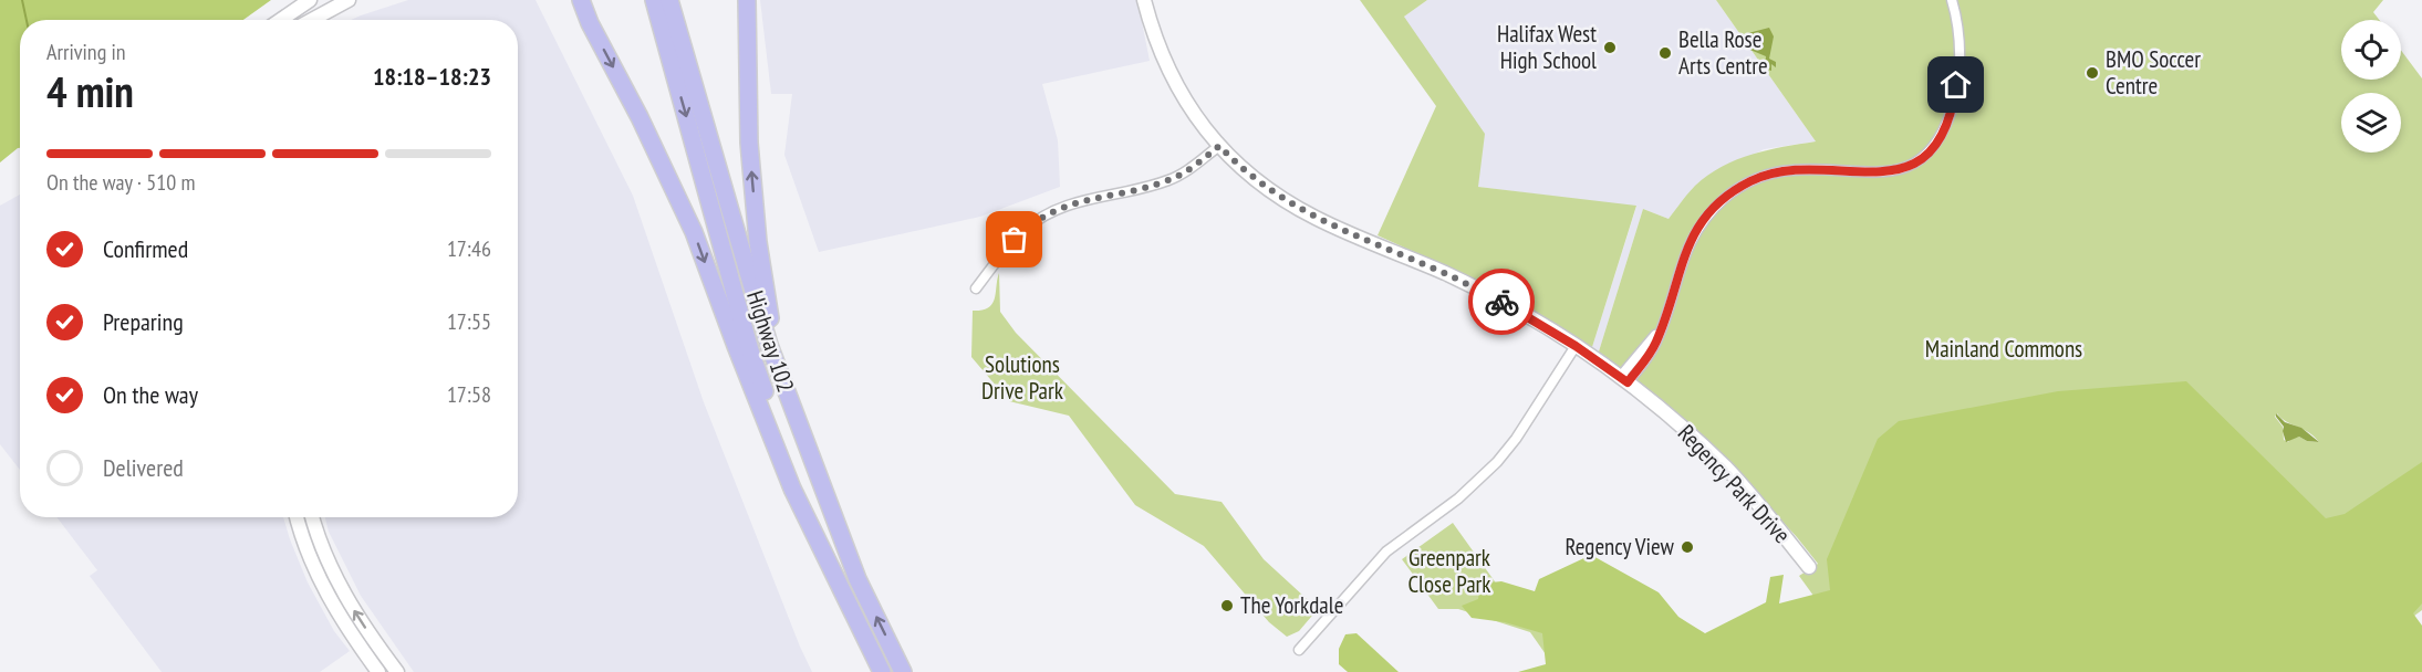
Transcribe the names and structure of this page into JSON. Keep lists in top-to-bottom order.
{
  "streets": {
    "highway": ["Highway 102"],
    "street": ["Regency Park Drive"]
  },
  "parks": ["Mainland Commons", "Solutions Drive Park", "Greenpark Close Park"],
  "places": [
    "Halifax West High School",
    "Bella Rose Arts Centre",
    "BMO Soccer Centre",
    "Regency View",
    "The Yorkdale"
  ],
  "page": {
    "heading": ["4 min", "Arriving in", "18:18–18:23"],
    "bar": "On the way · 510 m",
    "list": [
      ["Confirmed", "17:46"],
      ["Preparing", "17:55"],
      ["On the way", "17:58"],
      "Delivered"
    ]
  }
}
